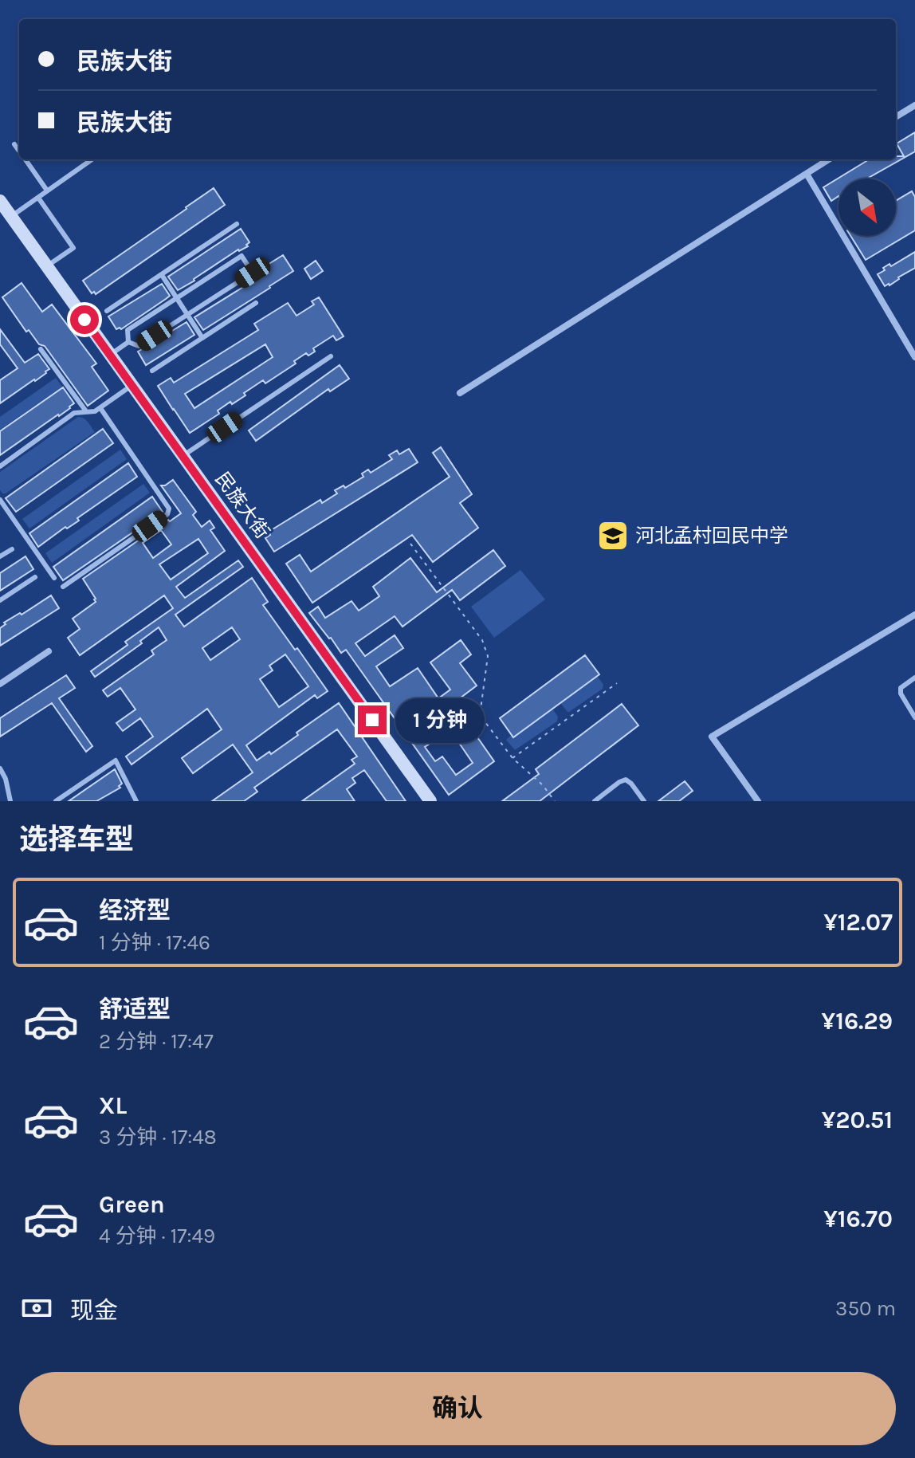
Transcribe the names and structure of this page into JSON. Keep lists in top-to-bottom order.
{
  "streets": {
    "main road": ["民族大街"]
  },
  "places": {
    "school or university": ["河北孟村回民中学"]
  },
  "north": "bottom right",
  "page": {
    "banner": ["民族大街", "民族大街"],
    "bubble": "1 分钟",
    "heading": "选择车型",
    "list": [
      {
        "name": "经济型",
        "note": "1 分钟 · 17:46",
        "value": "¥12.07"
      },
      {
        "name": "舒适型",
        "note": "2 分钟 · 17:47",
        "value": "¥16.29"
      },
      {
        "name": "XL",
        "note": "3 分钟 · 17:48",
        "value": "¥20.51"
      },
      {
        "name": "Green",
        "note": "4 分钟 · 17:49",
        "value": "¥16.70"
      }
    ],
    "pay": ["现金", "350 m"],
    "buttons": "确认"
  }
}
